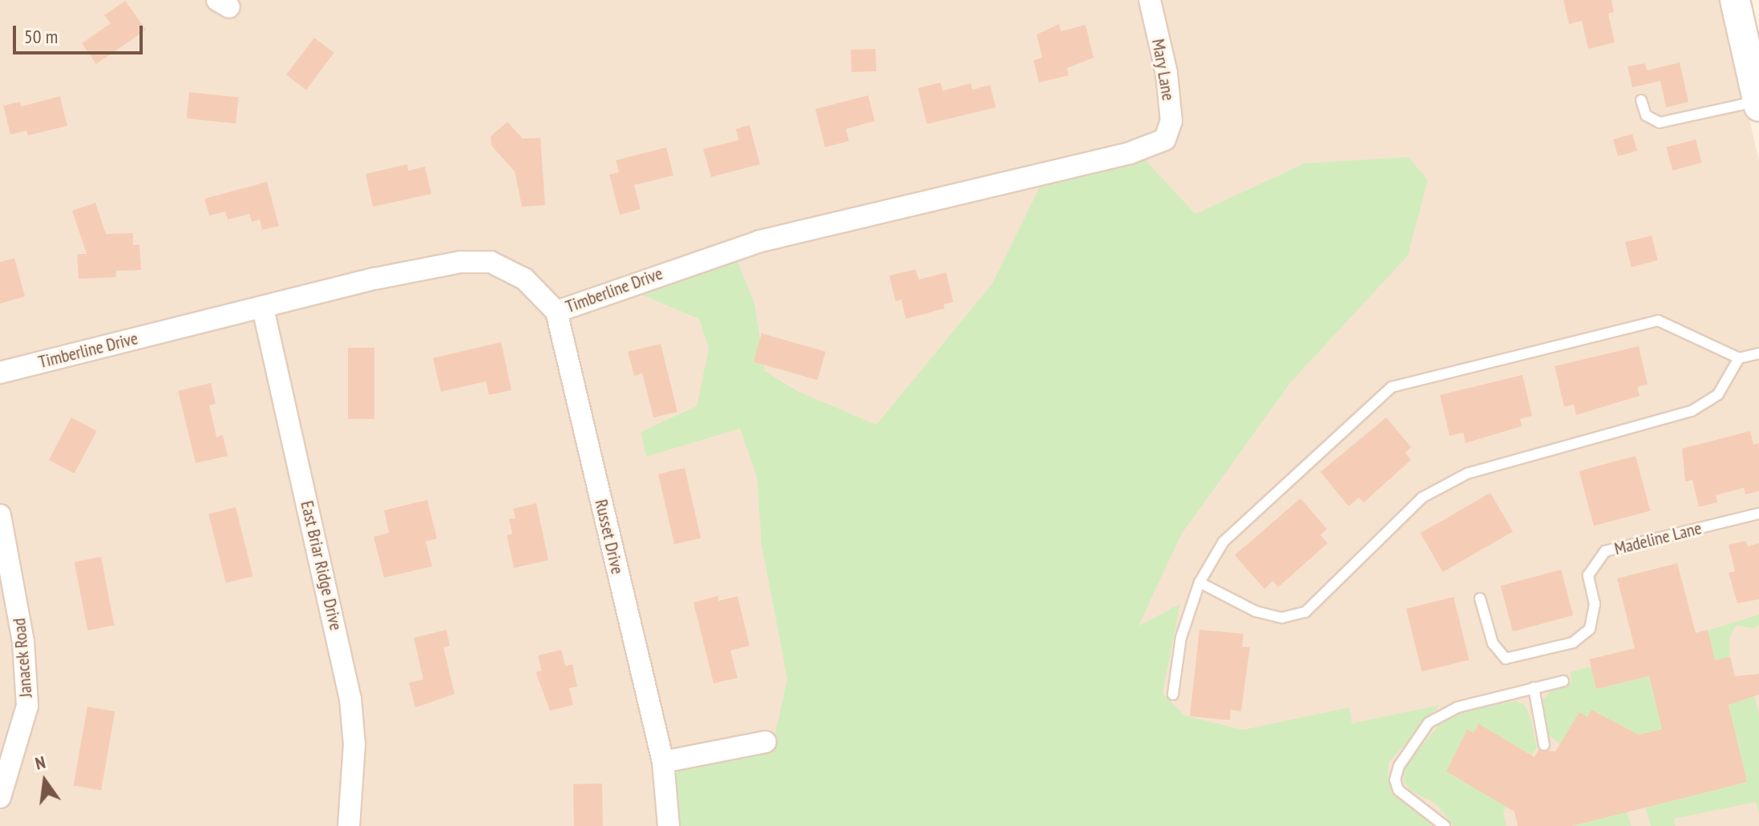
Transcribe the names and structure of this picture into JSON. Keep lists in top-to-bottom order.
{
  "streets": {
    "street": [
      "Mary Lane",
      "Timberline Drive",
      "Russet Drive",
      "East Briar Ridge Drive",
      "Janacek Road"
    ],
    "lane": ["Madeline Lane"]
  },
  "crossings": [
    ["Mary Lane", "Timberline Drive"],
    ["Timberline Drive", "Russet Drive"],
    ["Timberline Drive", "East Briar Ridge Drive"]
  ],
  "scale_bar": "50 m",
  "north": "top"
}
